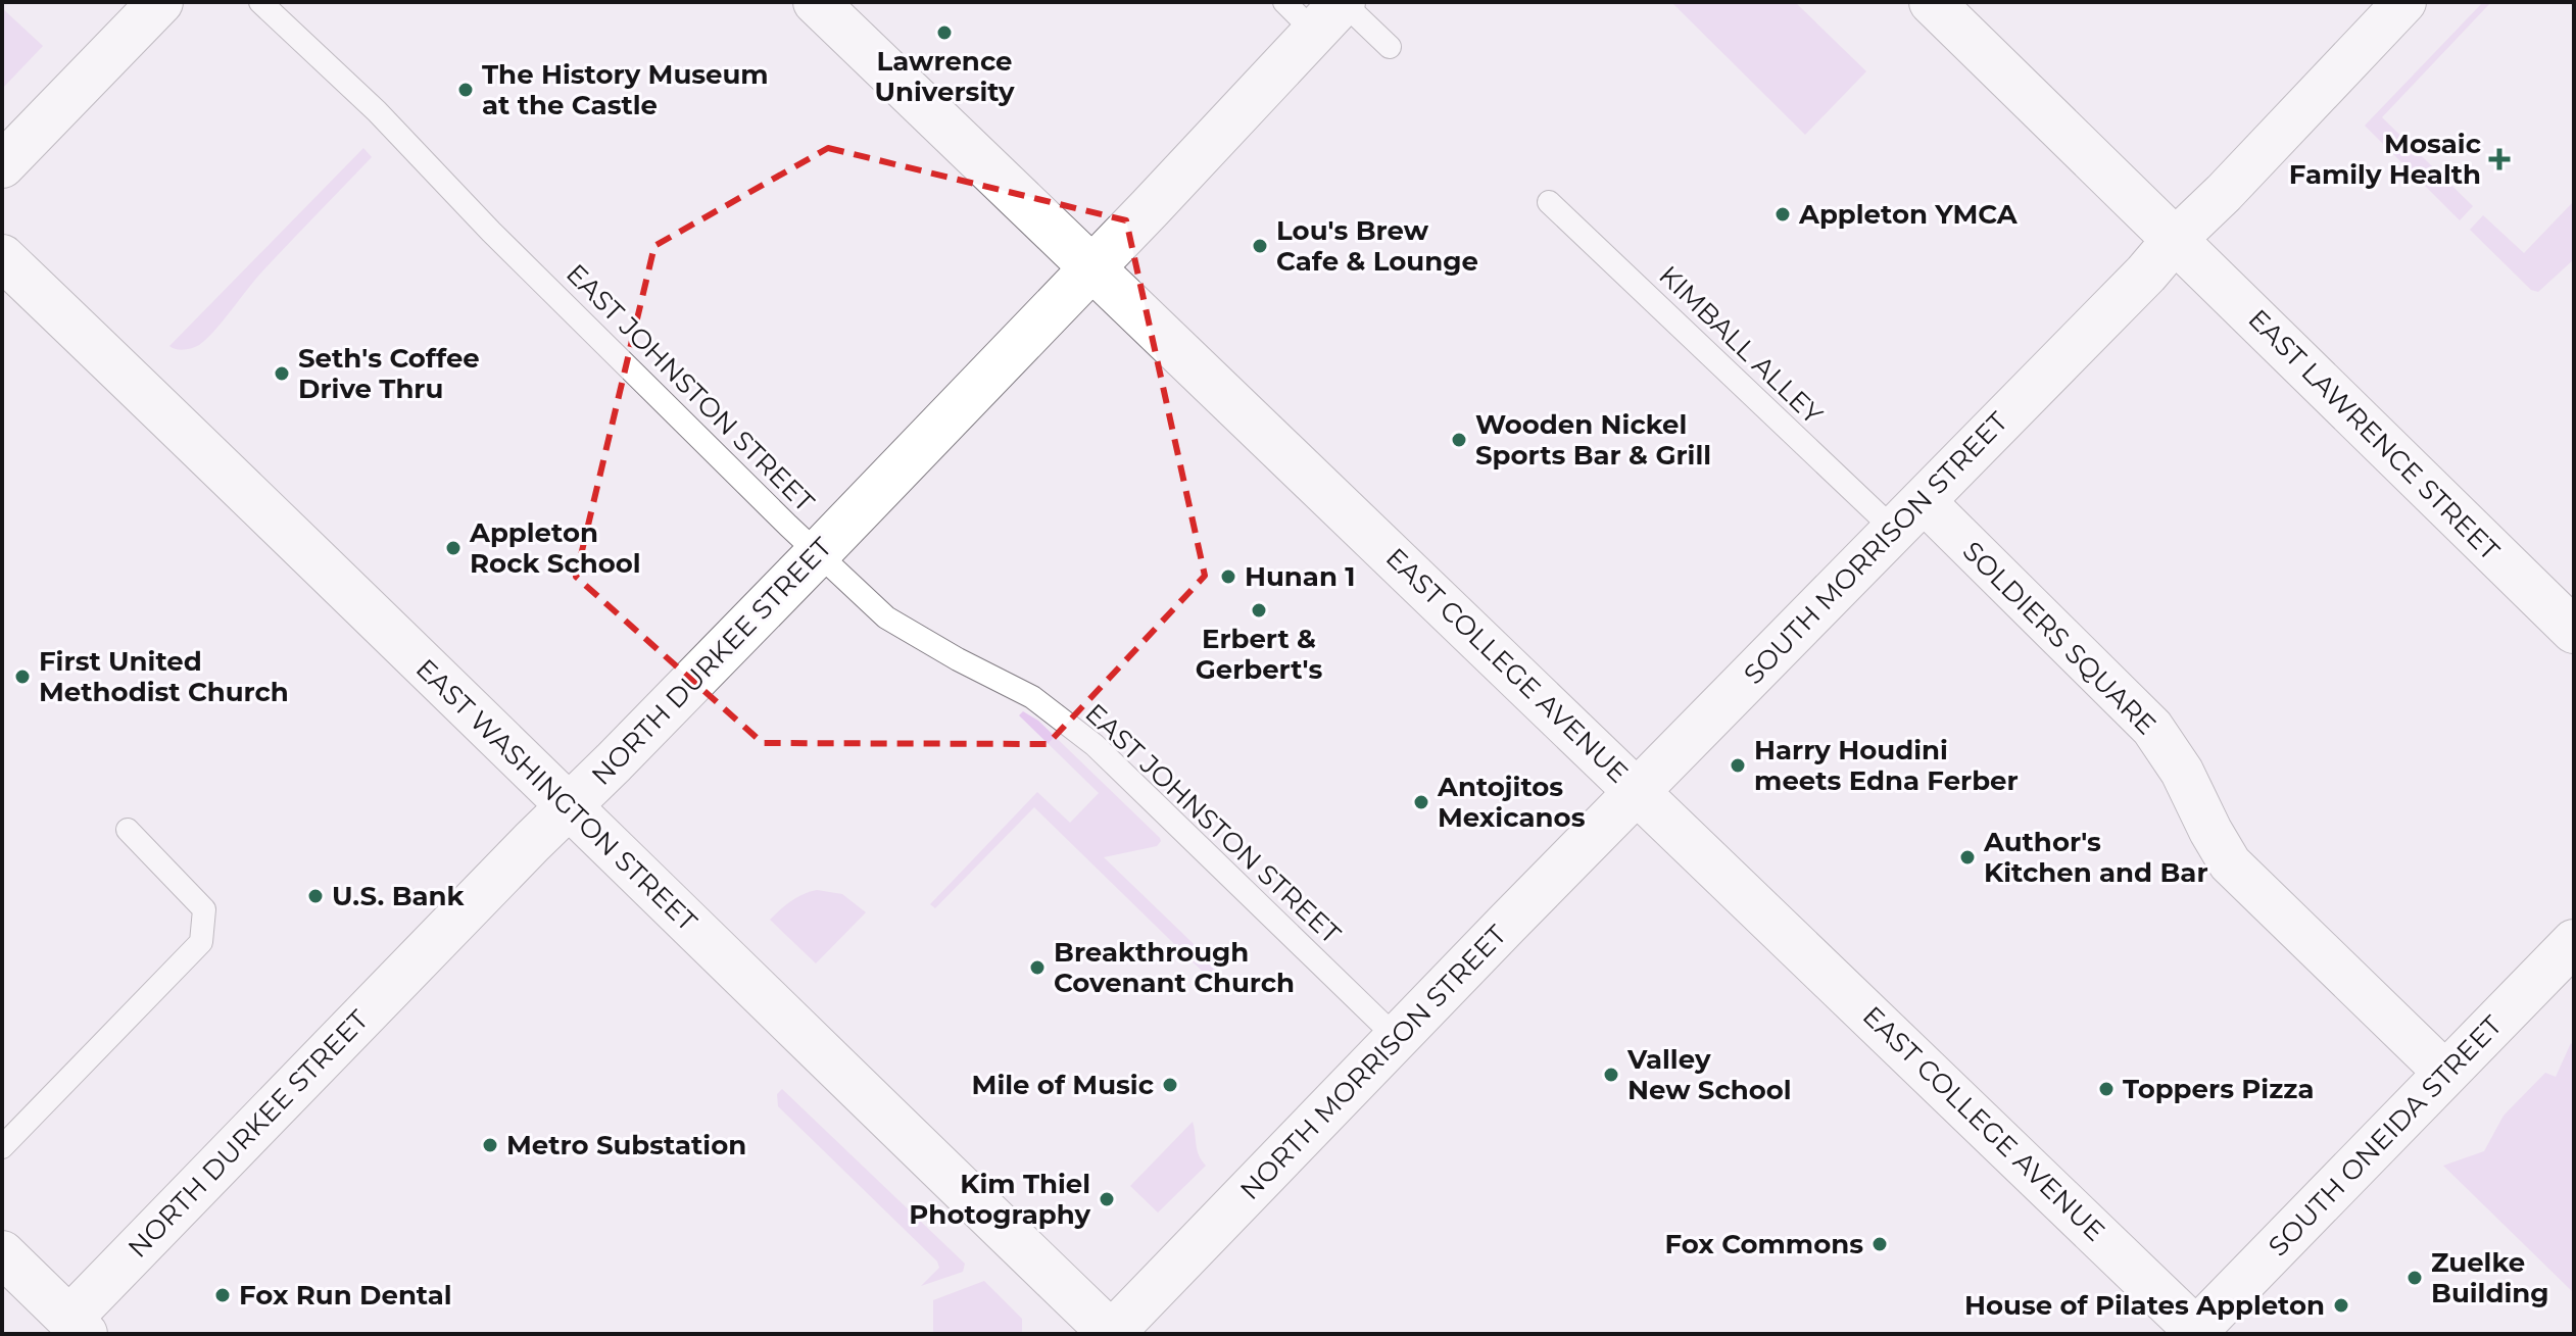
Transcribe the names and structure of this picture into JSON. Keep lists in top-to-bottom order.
{
  "streets": {
    "street": [
      "EAST LAWRENCE STREET",
      "SOUTH MORRISON STREET",
      "SOLDIERS SQUARE",
      "NORTH DURKEE STREET",
      "EAST COLLEGE AVENUE",
      "EAST WASHINGTON STREET",
      "NORTH MORRISON STREET",
      "SOUTH ONEIDA STREET"
    ],
    "lane": ["KIMBALL ALLEY", "EAST JOHNSTON STREET"]
  },
  "crossings": [
    ["KIMBALL ALLEY", "SOUTH MORRISON STREET"],
    ["KIMBALL ALLEY", "SOLDIERS SQUARE"],
    ["EAST JOHNSTON STREET", "NORTH DURKEE STREET"],
    ["EAST JOHNSTON STREET", "NORTH MORRISON STREET"],
    ["EAST LAWRENCE STREET", "SOUTH MORRISON STREET"],
    ["SOUTH MORRISON STREET", "SOLDIERS SQUARE"],
    ["SOUTH MORRISON STREET", "EAST COLLEGE AVENUE"],
    ["SOUTH MORRISON STREET", "NORTH MORRISON STREET"],
    ["SOLDIERS SQUARE", "SOUTH ONEIDA STREET"],
    ["NORTH DURKEE STREET", "EAST COLLEGE AVENUE"],
    ["NORTH DURKEE STREET", "EAST WASHINGTON STREET"],
    ["EAST COLLEGE AVENUE", "NORTH MORRISON STREET"],
    ["EAST COLLEGE AVENUE", "SOUTH ONEIDA STREET"],
    ["EAST WASHINGTON STREET", "NORTH MORRISON STREET"]
  ],
  "places": {
    "other": [
      "Lawrence University",
      "The History Museum at the Castle",
      "Appleton YMCA",
      "Lou's Brew Cafe & Lounge",
      "Seth's Coffee Drive Thru",
      "Wooden Nickel Sports Bar & Grill",
      "Appleton Rock School",
      "Hunan 1",
      "Erbert & Gerbert's",
      "First United Methodist Church",
      "Harry Houdini meets Edna Ferber",
      "Antojitos Mexicanos",
      "Author's Kitchen and Bar",
      "U.S. Bank",
      "Breakthrough Covenant Church",
      "Valley New School",
      "Mile of Music",
      "Toppers Pizza",
      "Metro Substation",
      "Kim Thiel Photography",
      "Fox Commons",
      "Zuelke Building",
      "Fox Run Dental",
      "House of Pilates Appleton"
    ],
    "health": ["Mosaic Family Health"]
  }
}
